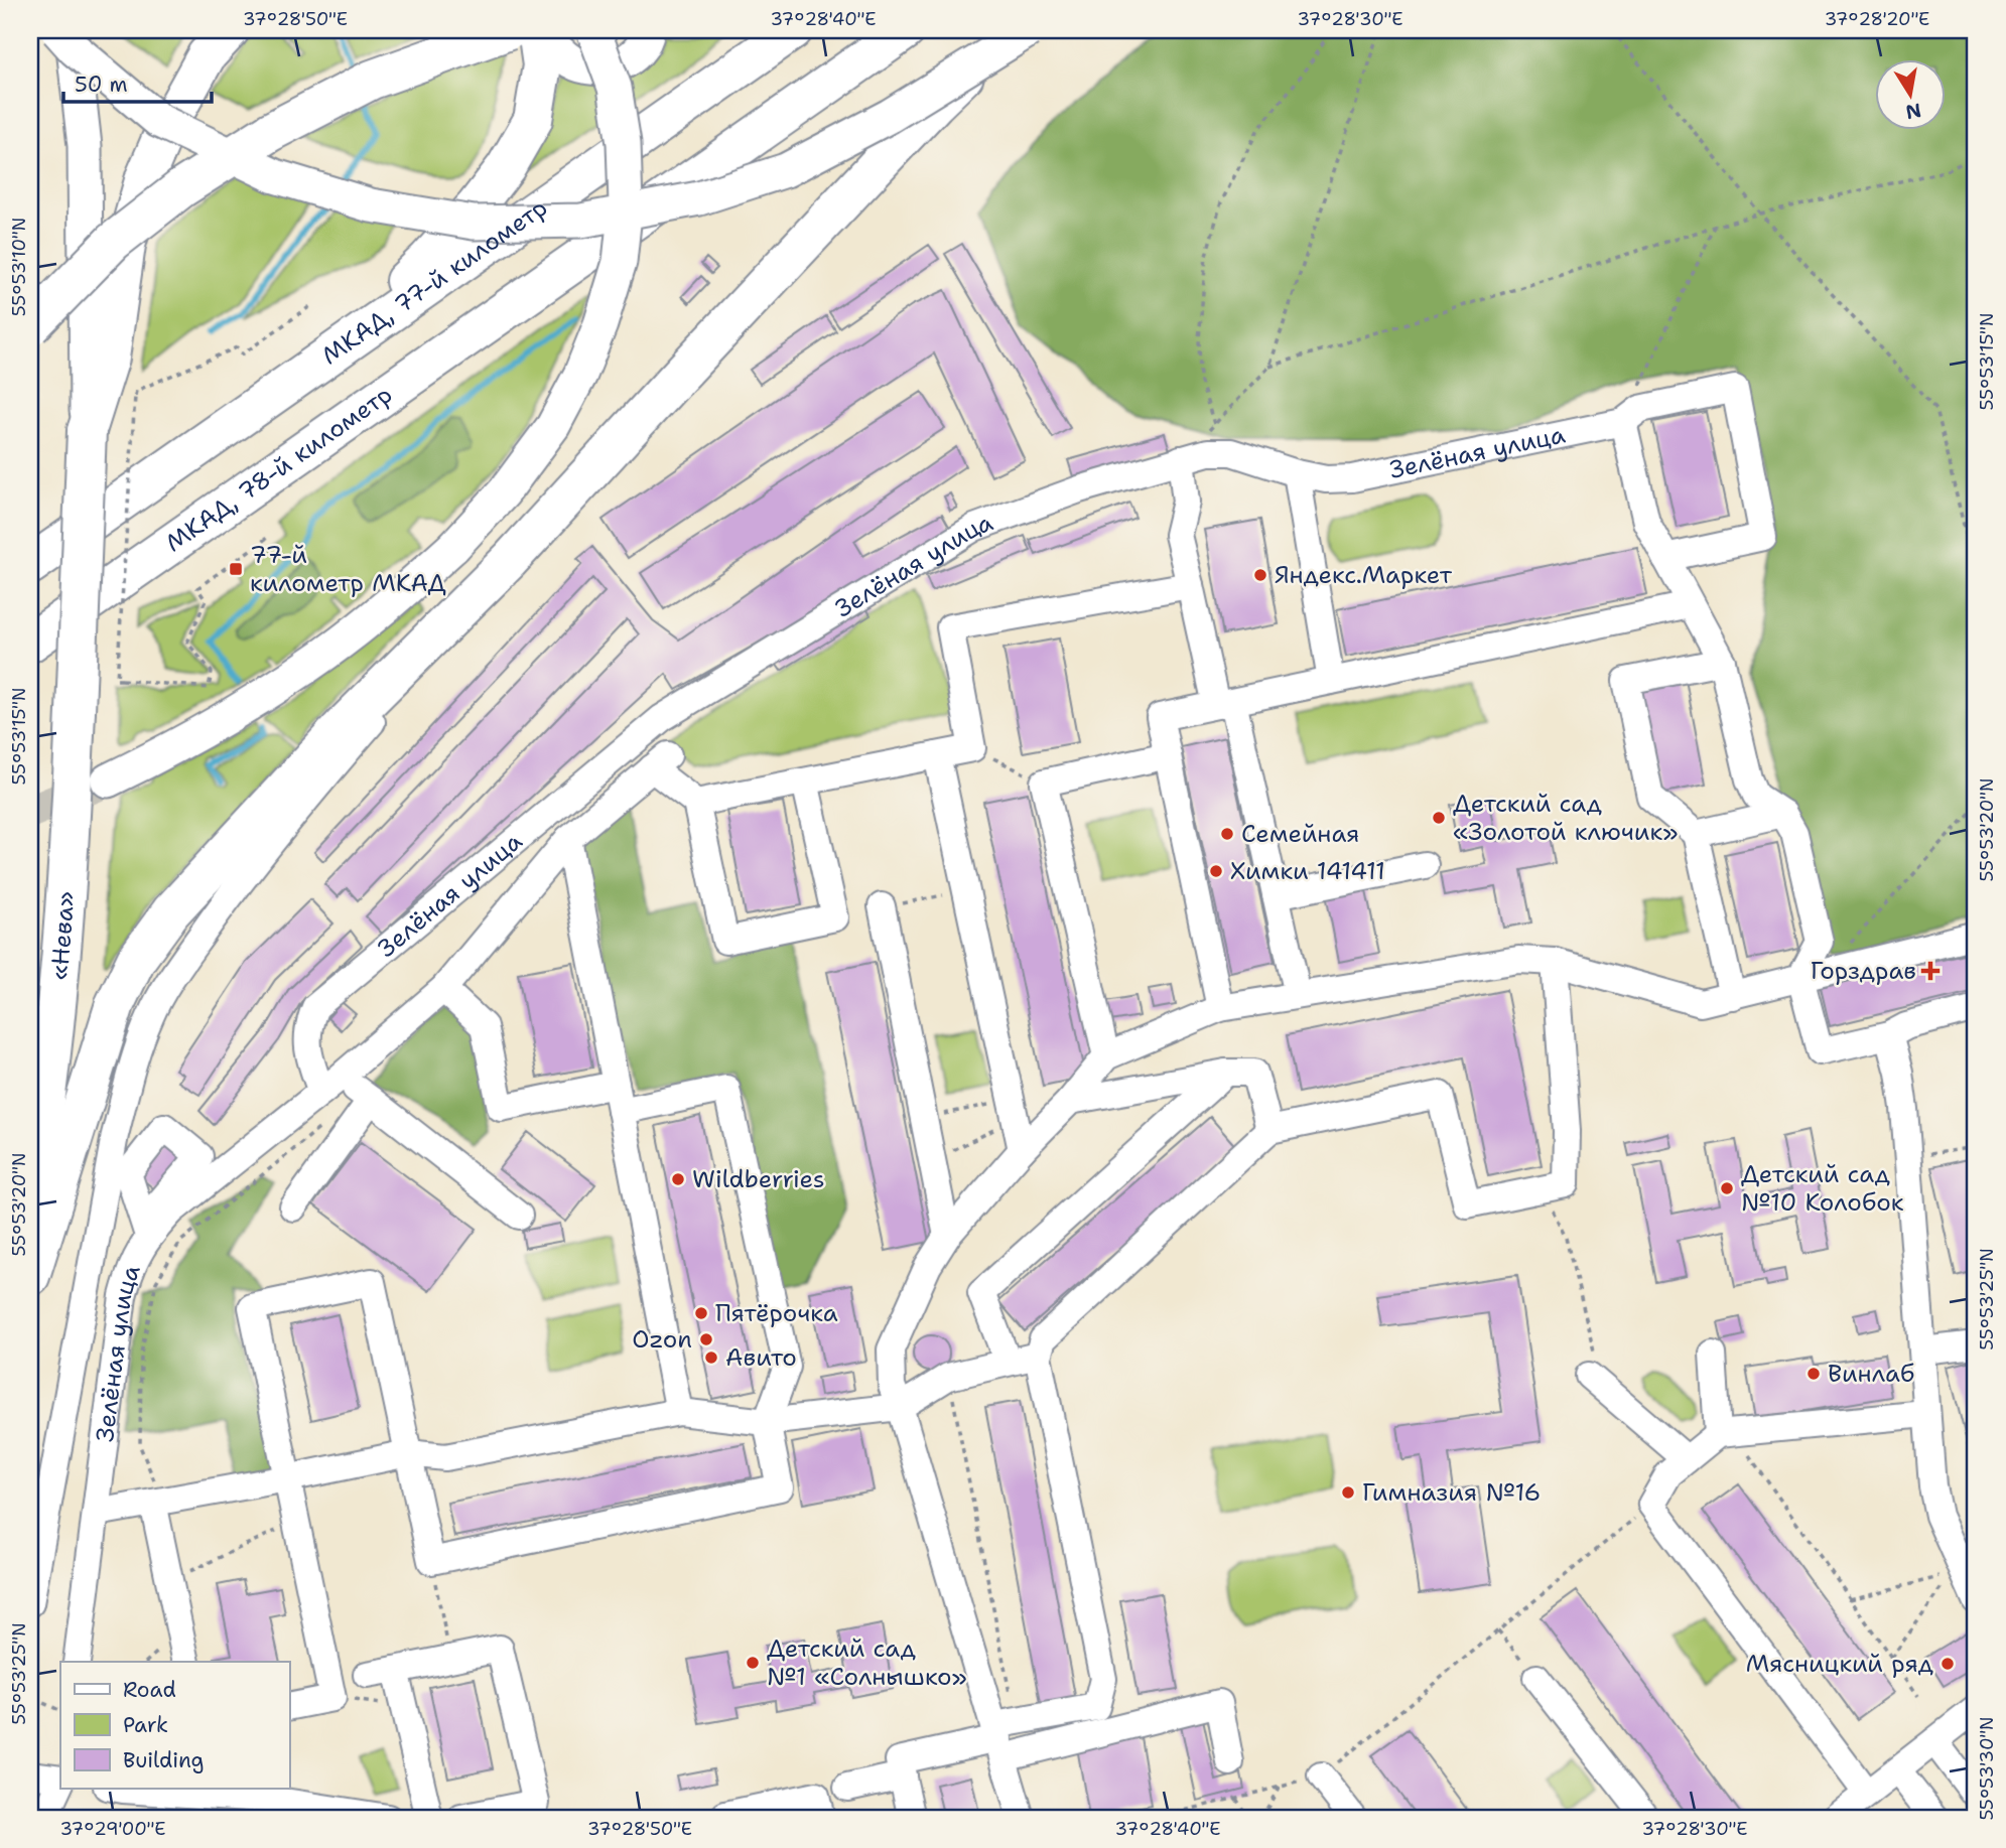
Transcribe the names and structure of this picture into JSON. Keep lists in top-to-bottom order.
{
  "streets": {
    "highway": ["МКАД, 77-й километр", "МКАД, 78-й километр", "«Нева»"],
    "street": ["Зелёная улица"]
  },
  "places": {
    "transit": ["77-й километр МКАД"],
    "other": [
      "Яндекс.Маркет",
      "Детский сад «Золотой ключик»",
      "Семейная",
      "Химки 141411",
      "Wildberries",
      "Детский сад №10 Колобок",
      "Пятёрочка",
      "Ozon",
      "Авито",
      "Винлаб",
      "Гимназия №16",
      "Детский сад №1 «Солнышко»",
      "Мясницкий ряд"
    ],
    "health": ["Горздрав"]
  },
  "legend": ["Road", "Park", "Building"],
  "scale_bar": "50 m",
  "north": "bottom",
  "coordinates": [
    "37°28'50\"E",
    "37°28'40\"E",
    "37°28'30\"E",
    "37°28'20\"E",
    "55°53'10\"N",
    "55°53'15\"N",
    "55°53'20\"N",
    "55°53'25\"N",
    "55°53'30\"N",
    "37°29'00\"E"
  ]
}
